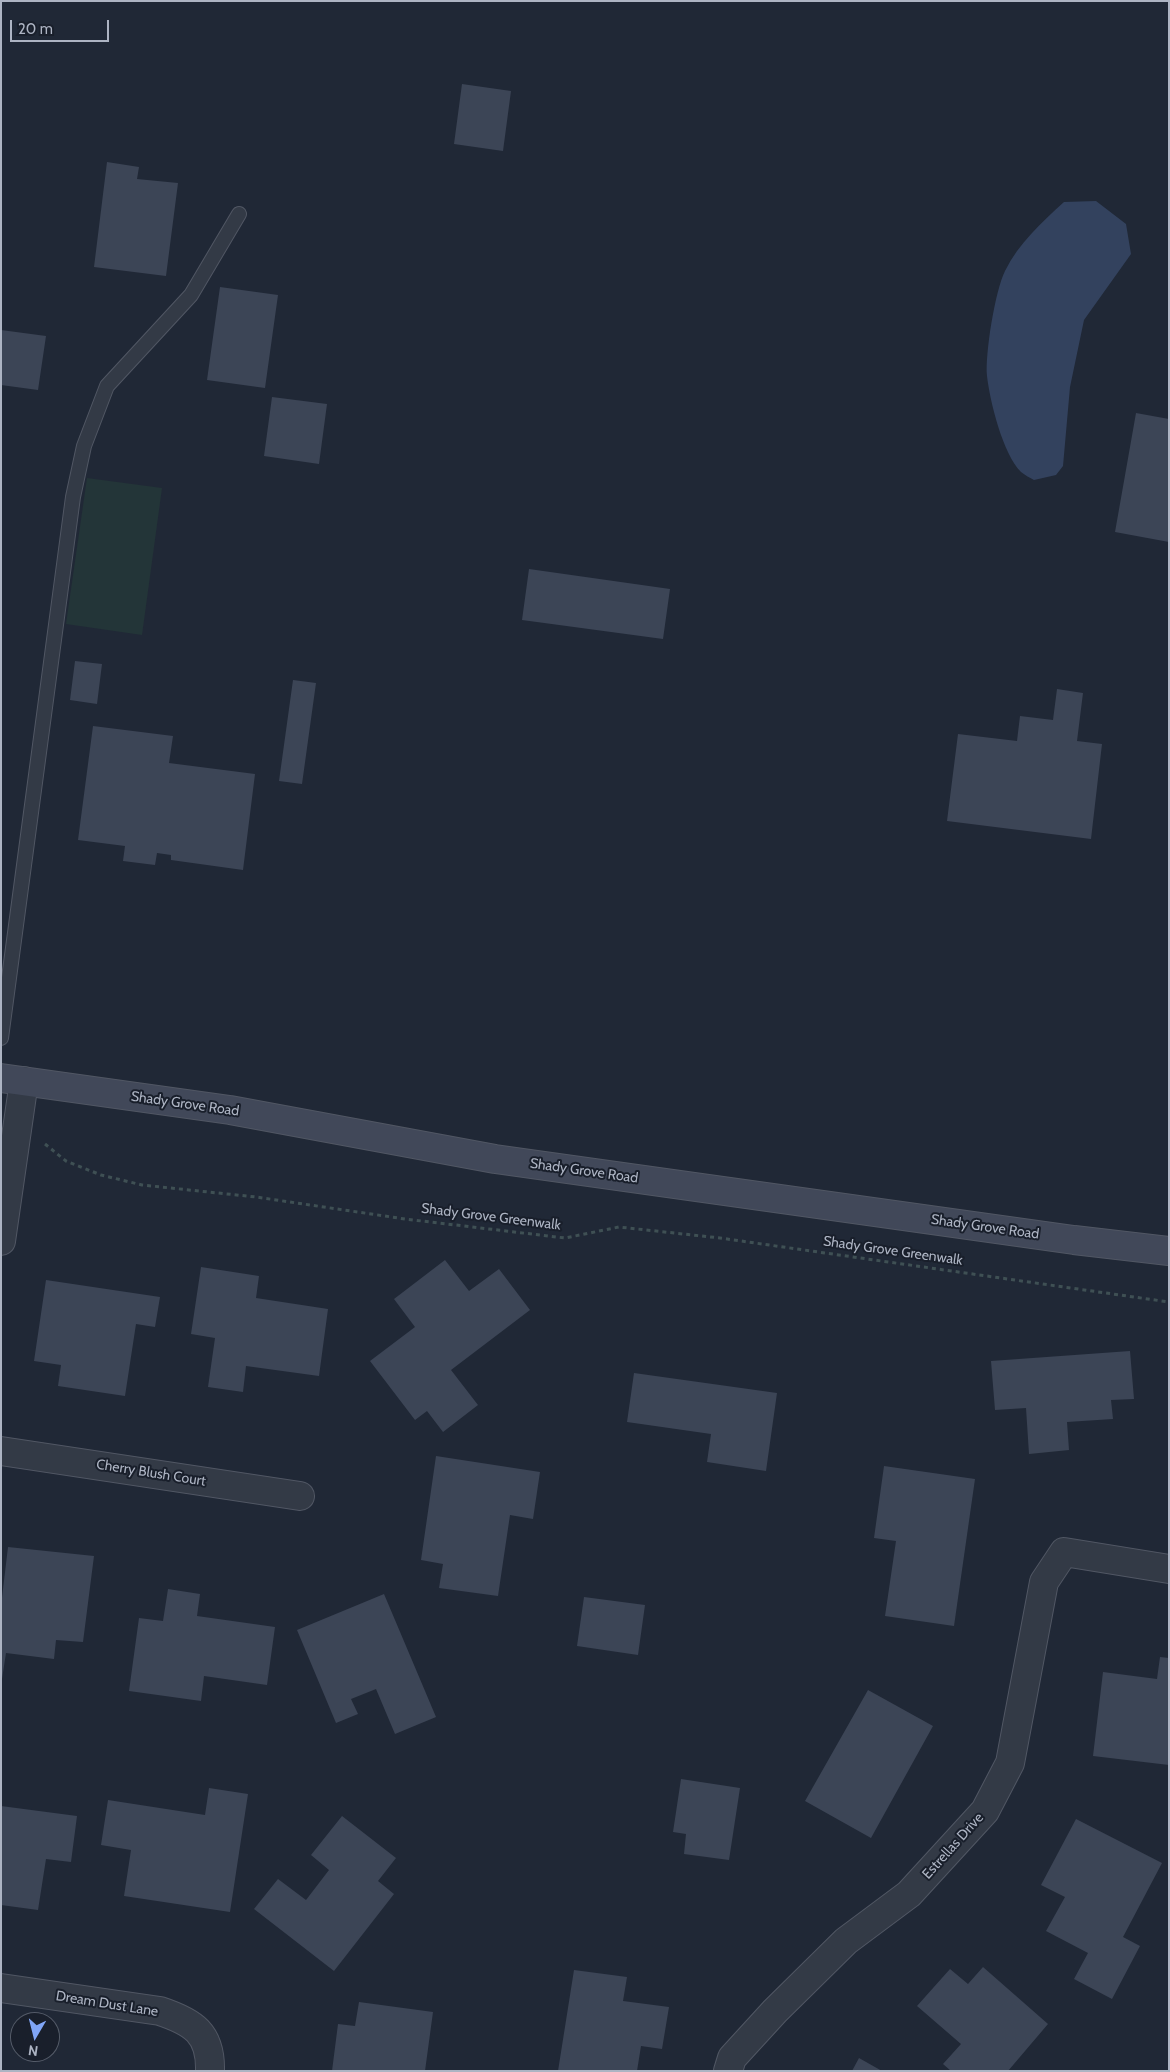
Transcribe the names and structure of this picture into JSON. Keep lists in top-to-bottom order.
{
  "streets": {
    "main road": ["Shady Grove Road"],
    "street": ["Cherry Blush Court", "Estrellas Drive", "Dream Dust Lane"],
    "path": ["Shady Grove Greenwalk"]
  },
  "scale_bar": "20 m",
  "north": "bottom"
}
